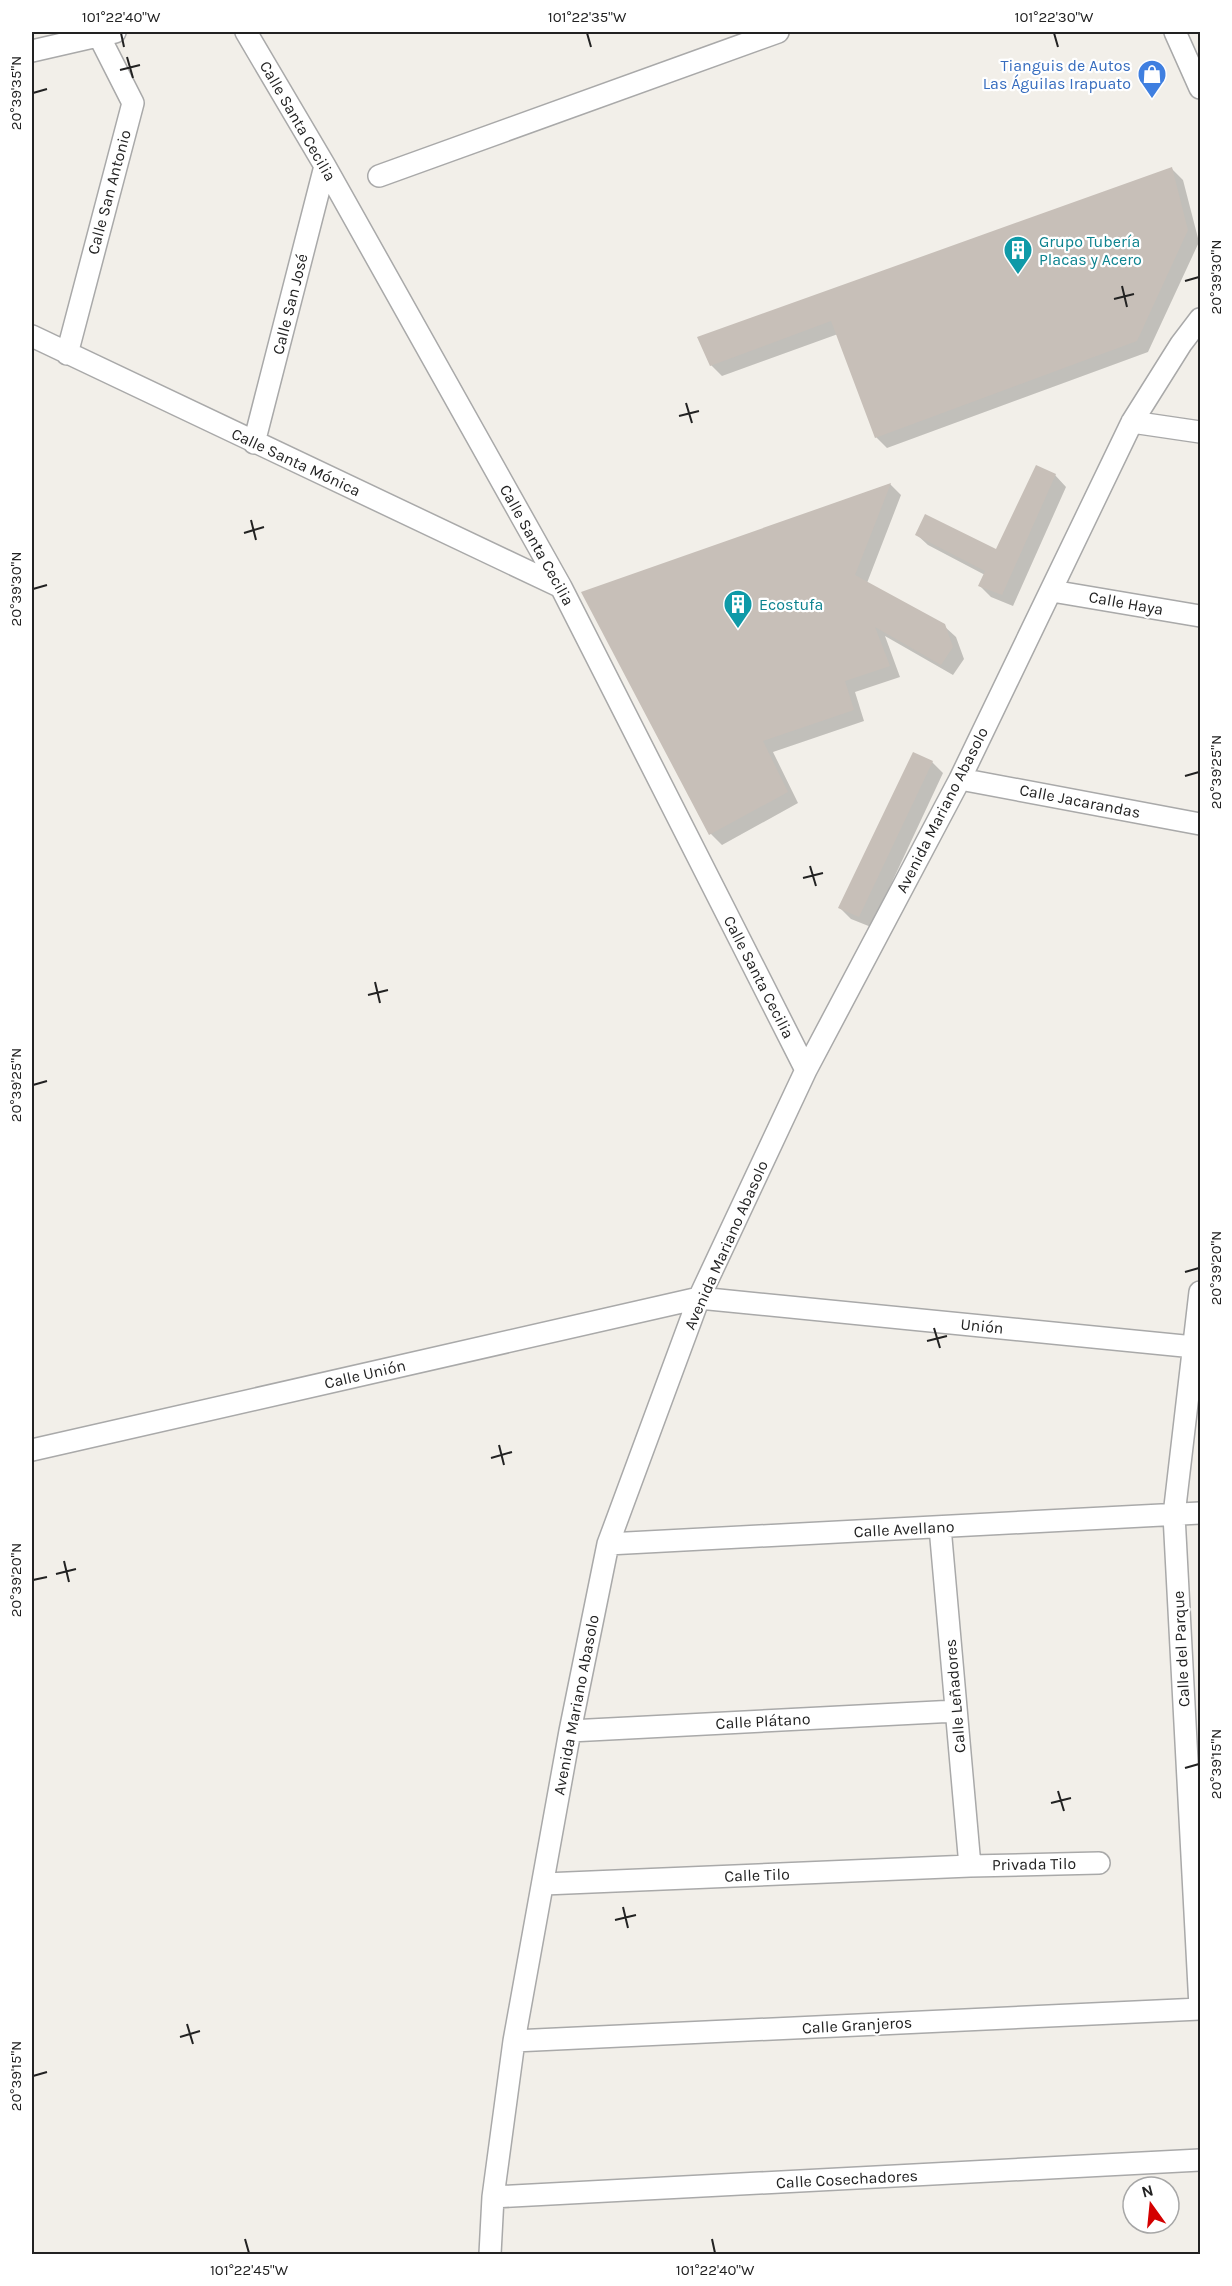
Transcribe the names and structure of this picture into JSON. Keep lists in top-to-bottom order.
{
  "streets": {
    "street": [
      "Calle Santa Cecilia",
      "Calle San Antonio",
      "Calle San José",
      "Calle Santa Mónica",
      "Calle Haya",
      "Calle Jacarandas",
      "Avenida Mariano Abasolo",
      "Unión",
      "Calle Unión",
      "Calle Avellano",
      "Calle del Parque",
      "Calle Leñadores",
      "Calle Plátano",
      "Privada Tilo",
      "Calle Tilo",
      "Calle Granjeros",
      "Calle Cosechadores"
    ]
  },
  "crossings": [
    ["Calle Santa Cecilia", "Calle San José"],
    ["Calle Santa Cecilia", "Calle Santa Mónica"],
    ["Calle Santa Cecilia", "Avenida Mariano Abasolo"],
    ["Calle San Antonio", "Calle Santa Mónica"],
    ["Calle San José", "Calle Santa Mónica"],
    ["Calle Haya", "Avenida Mariano Abasolo"],
    ["Calle Jacarandas", "Avenida Mariano Abasolo"],
    ["Avenida Mariano Abasolo", "Unión"],
    ["Avenida Mariano Abasolo", "Calle Unión"],
    ["Avenida Mariano Abasolo", "Calle Avellano"],
    ["Avenida Mariano Abasolo", "Calle Plátano"],
    ["Avenida Mariano Abasolo", "Calle Tilo"],
    ["Avenida Mariano Abasolo", "Calle Granjeros"],
    ["Avenida Mariano Abasolo", "Calle Cosechadores"],
    ["Unión", "Calle Unión"],
    ["Unión", "Calle del Parque"],
    ["Calle Avellano", "Calle del Parque"],
    ["Calle Avellano", "Calle Leñadores"],
    ["Calle del Parque", "Calle Granjeros"],
    ["Calle Leñadores", "Calle Plátano"],
    ["Calle Leñadores", "Privada Tilo"],
    ["Calle Leñadores", "Calle Tilo"],
    ["Privada Tilo", "Calle Tilo"]
  ],
  "places": {
    "shop": ["Tianguis de Autos Las Águilas Irapuato"],
    "building": ["Grupo Tubería Placas y Acero", "Ecostufa"]
  },
  "north": "top",
  "coordinates": [
    "101°22'40\"W",
    "101°22'35\"W",
    "101°22'30\"W",
    "20°39'35\"N",
    "20°39'30\"N",
    "20°39'25\"N",
    "20°39'20\"N",
    "20°39'15\"N",
    "101°22'45\"W"
  ]
}
